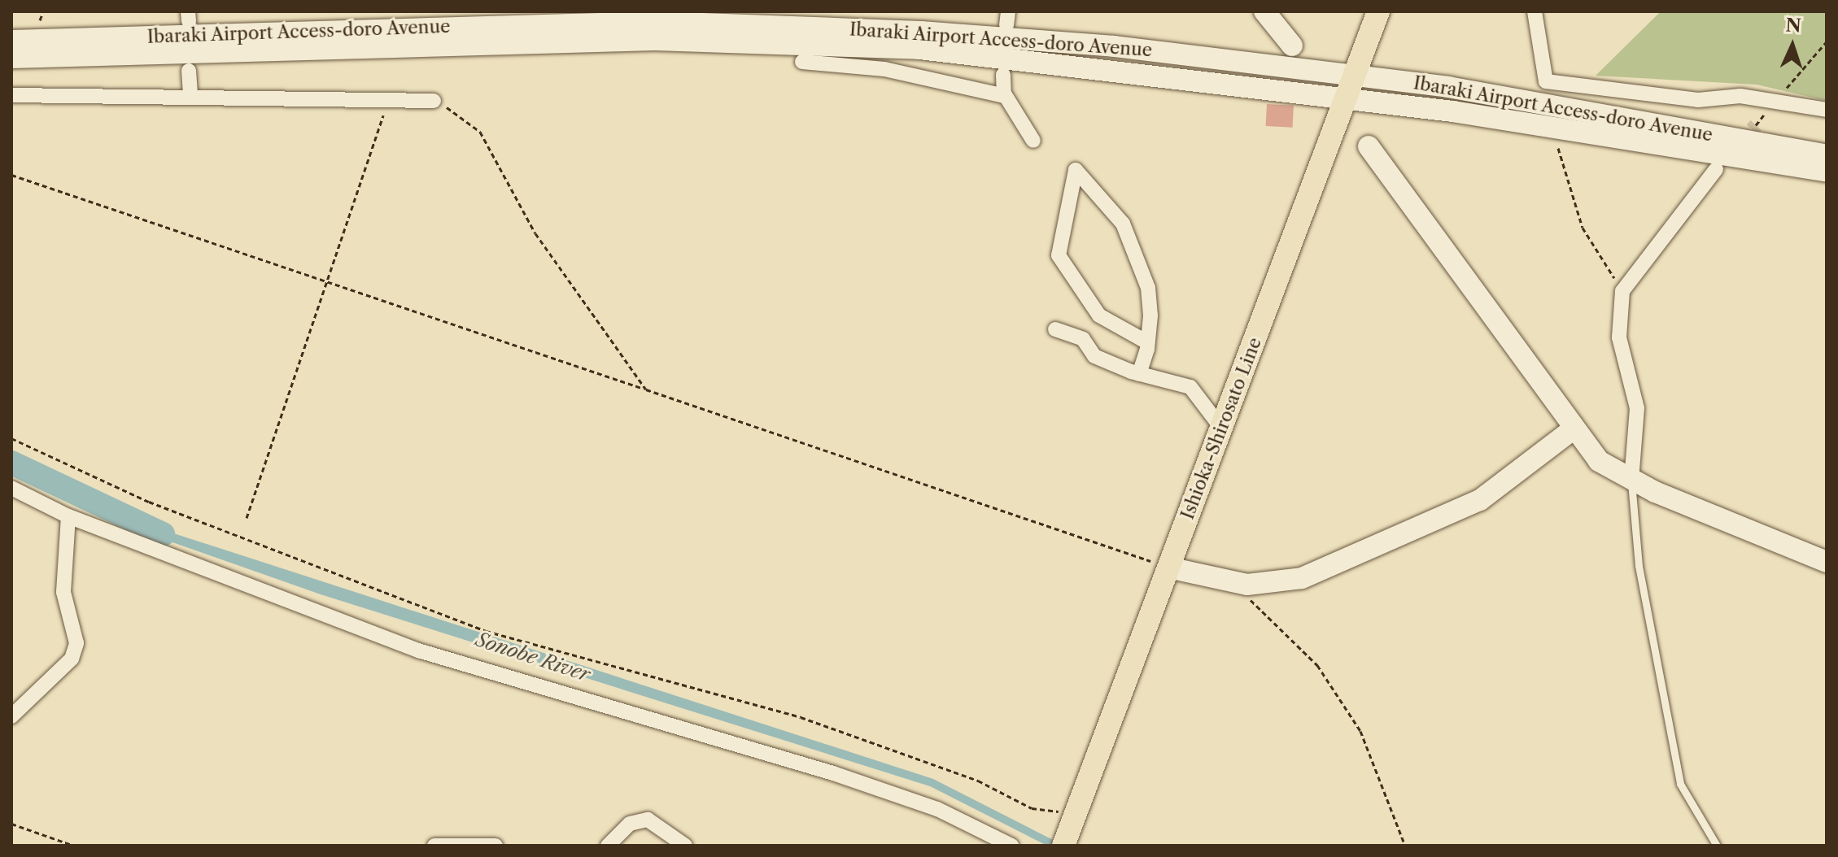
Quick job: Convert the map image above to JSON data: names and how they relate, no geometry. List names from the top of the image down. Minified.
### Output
{"streets":{"main road":["Ibaraki Airport Access-doro Avenue","Ishioka-Shirosato Line"]},"crossings":[["Ibaraki Airport Access-doro Avenue","Ishioka-Shirosato Line"]],"water":["Sonobe River"],"north":"top"}
